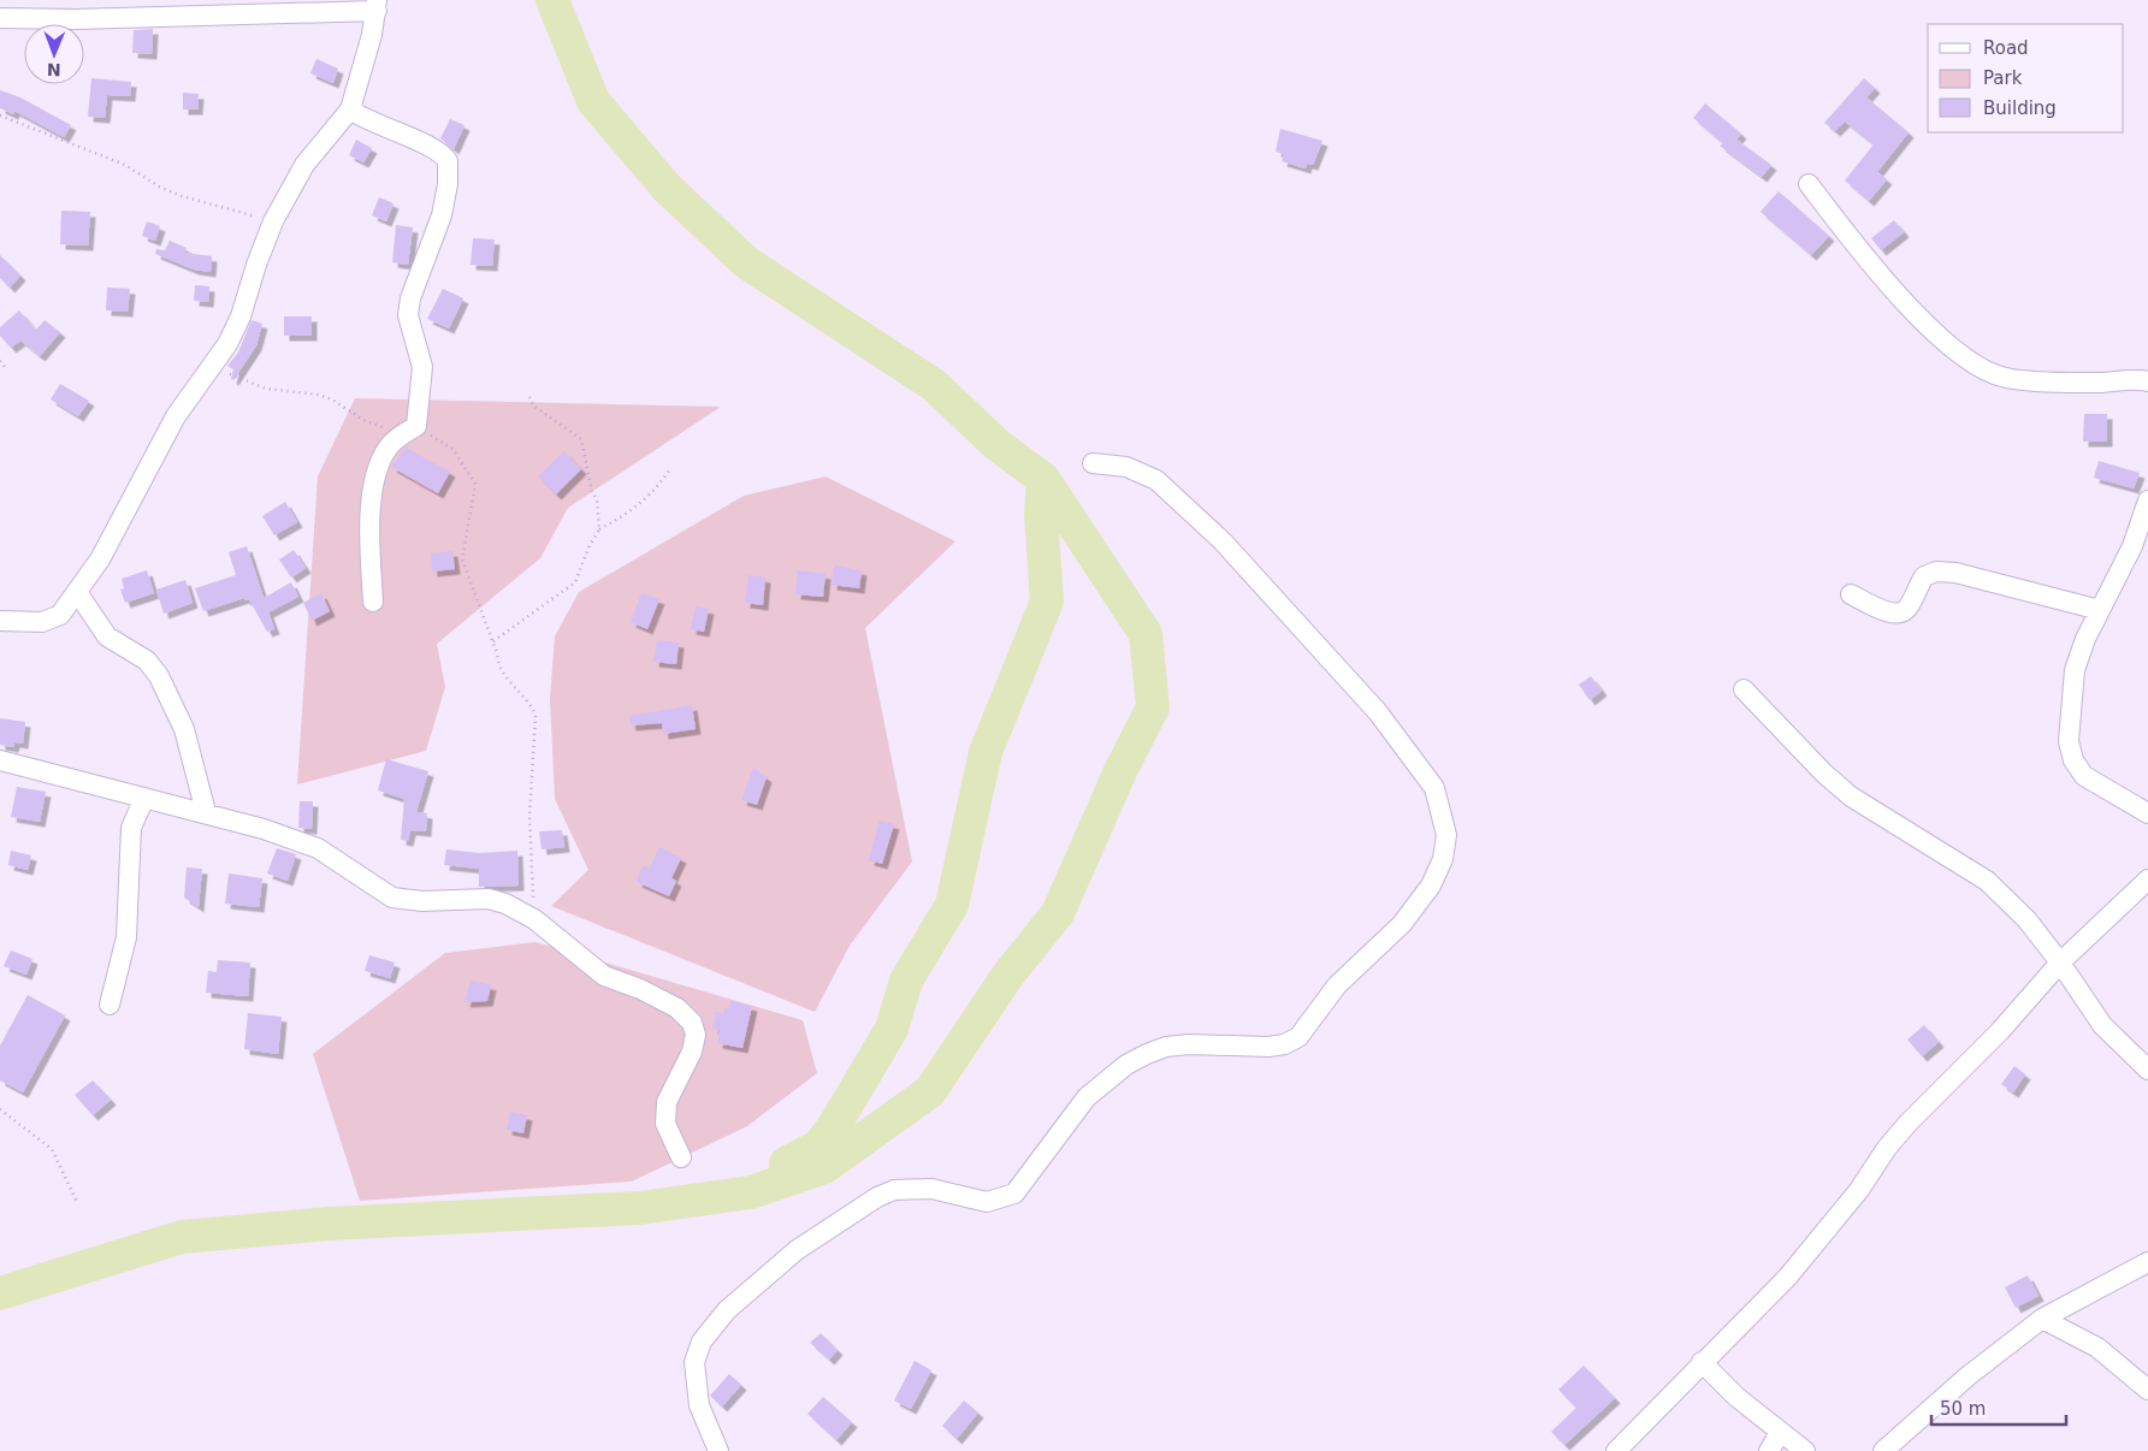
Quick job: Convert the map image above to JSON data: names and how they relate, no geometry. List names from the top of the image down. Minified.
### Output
{"legend":["Road","Park","Building"],"scale_bar":"50 m","north":"bottom"}
